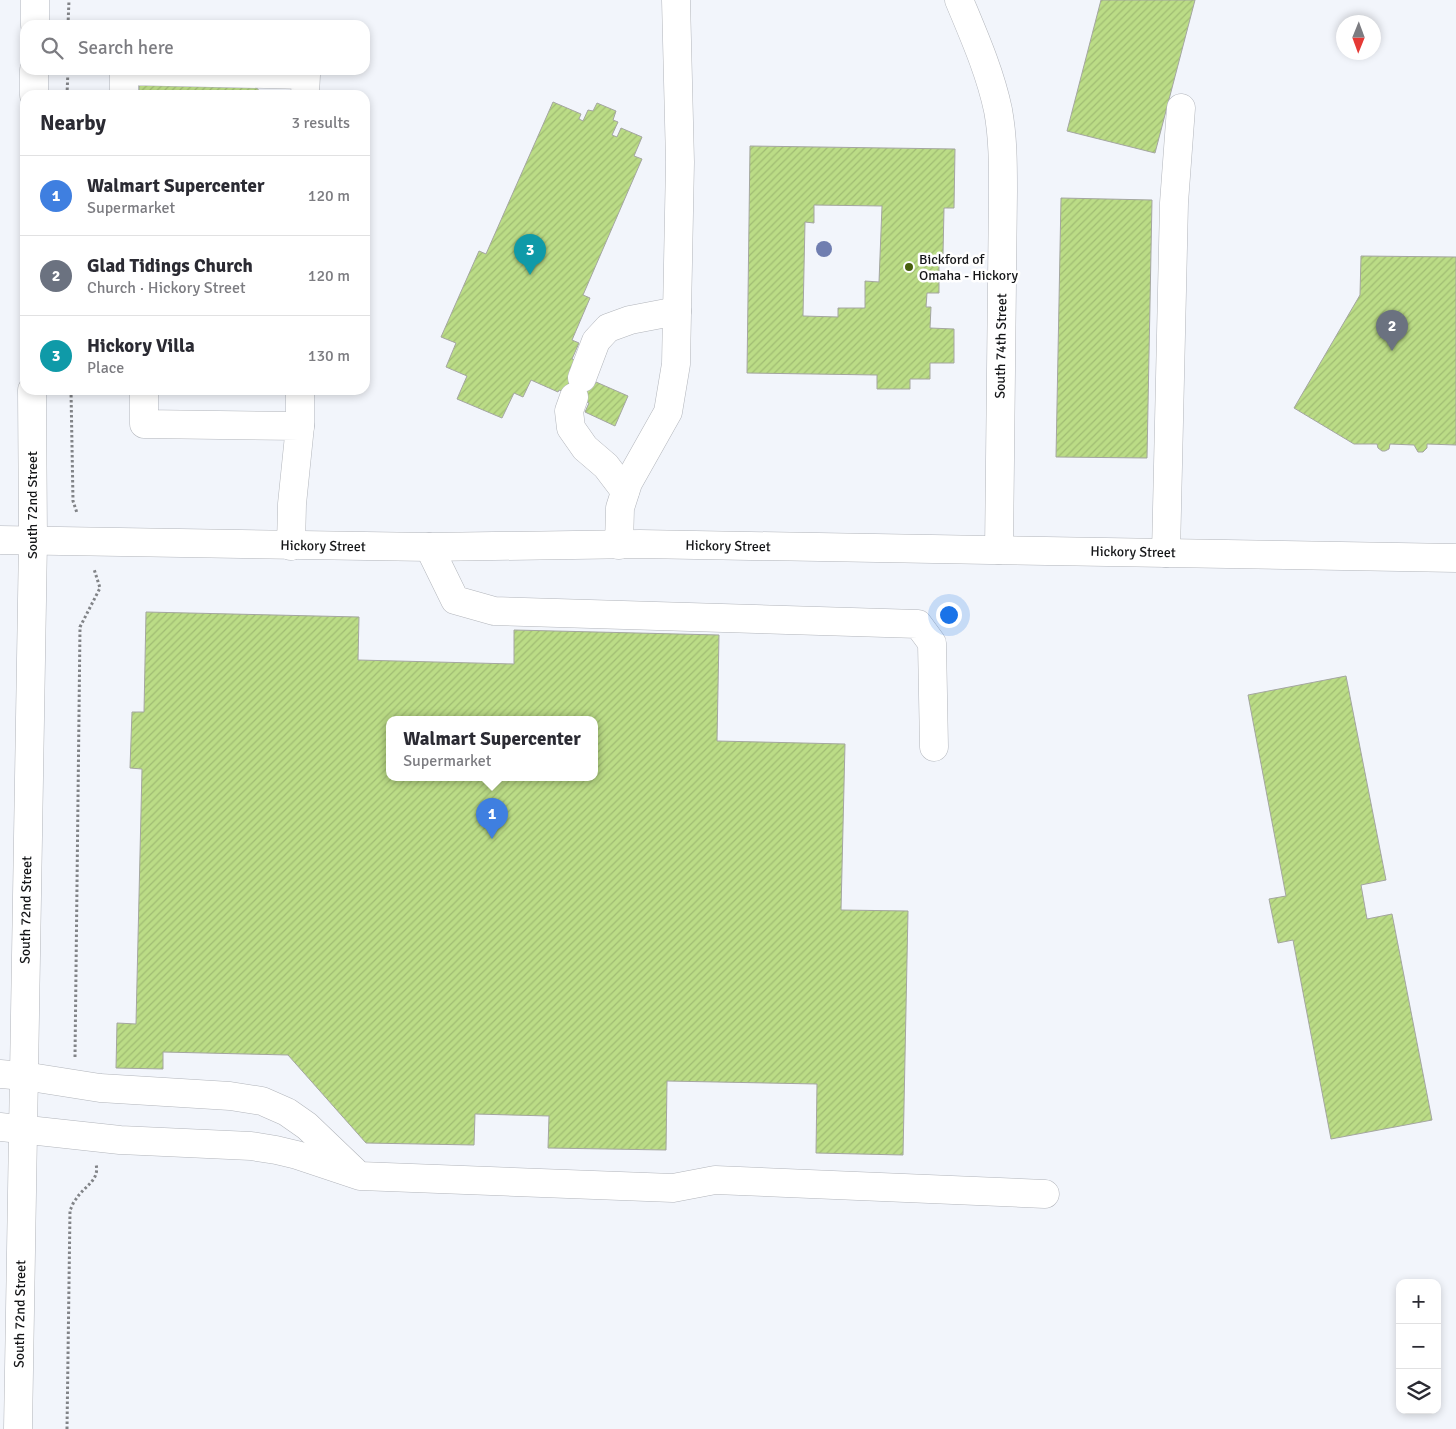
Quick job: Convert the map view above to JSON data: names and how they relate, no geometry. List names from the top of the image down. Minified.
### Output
{"streets":{"street":["South 74th Street","South 72nd Street","Hickory Street"]},"crossings":[["South 74th Street","Hickory Street"],["South 72nd Street","Hickory Street"]],"places":["Bickford of Omaha - Hickory"],"north":"bottom","page":{"search":"Search here","heading":["Nearby","3 results"],"list":[{"mark":"1","name":"Walmart Supercenter","note":"Supermarket","value":"120 m"},{"mark":"2","name":"Glad Tidings Church","note":"Church · Hickory Street","value":"120 m"},{"mark":"3","name":"Hickory Villa","note":"Place","value":"130 m"}],"pins":["3","2","1"],"popup":["Walmart Supercenter","Supermarket"],"map_buttons":["+","−"]}}
